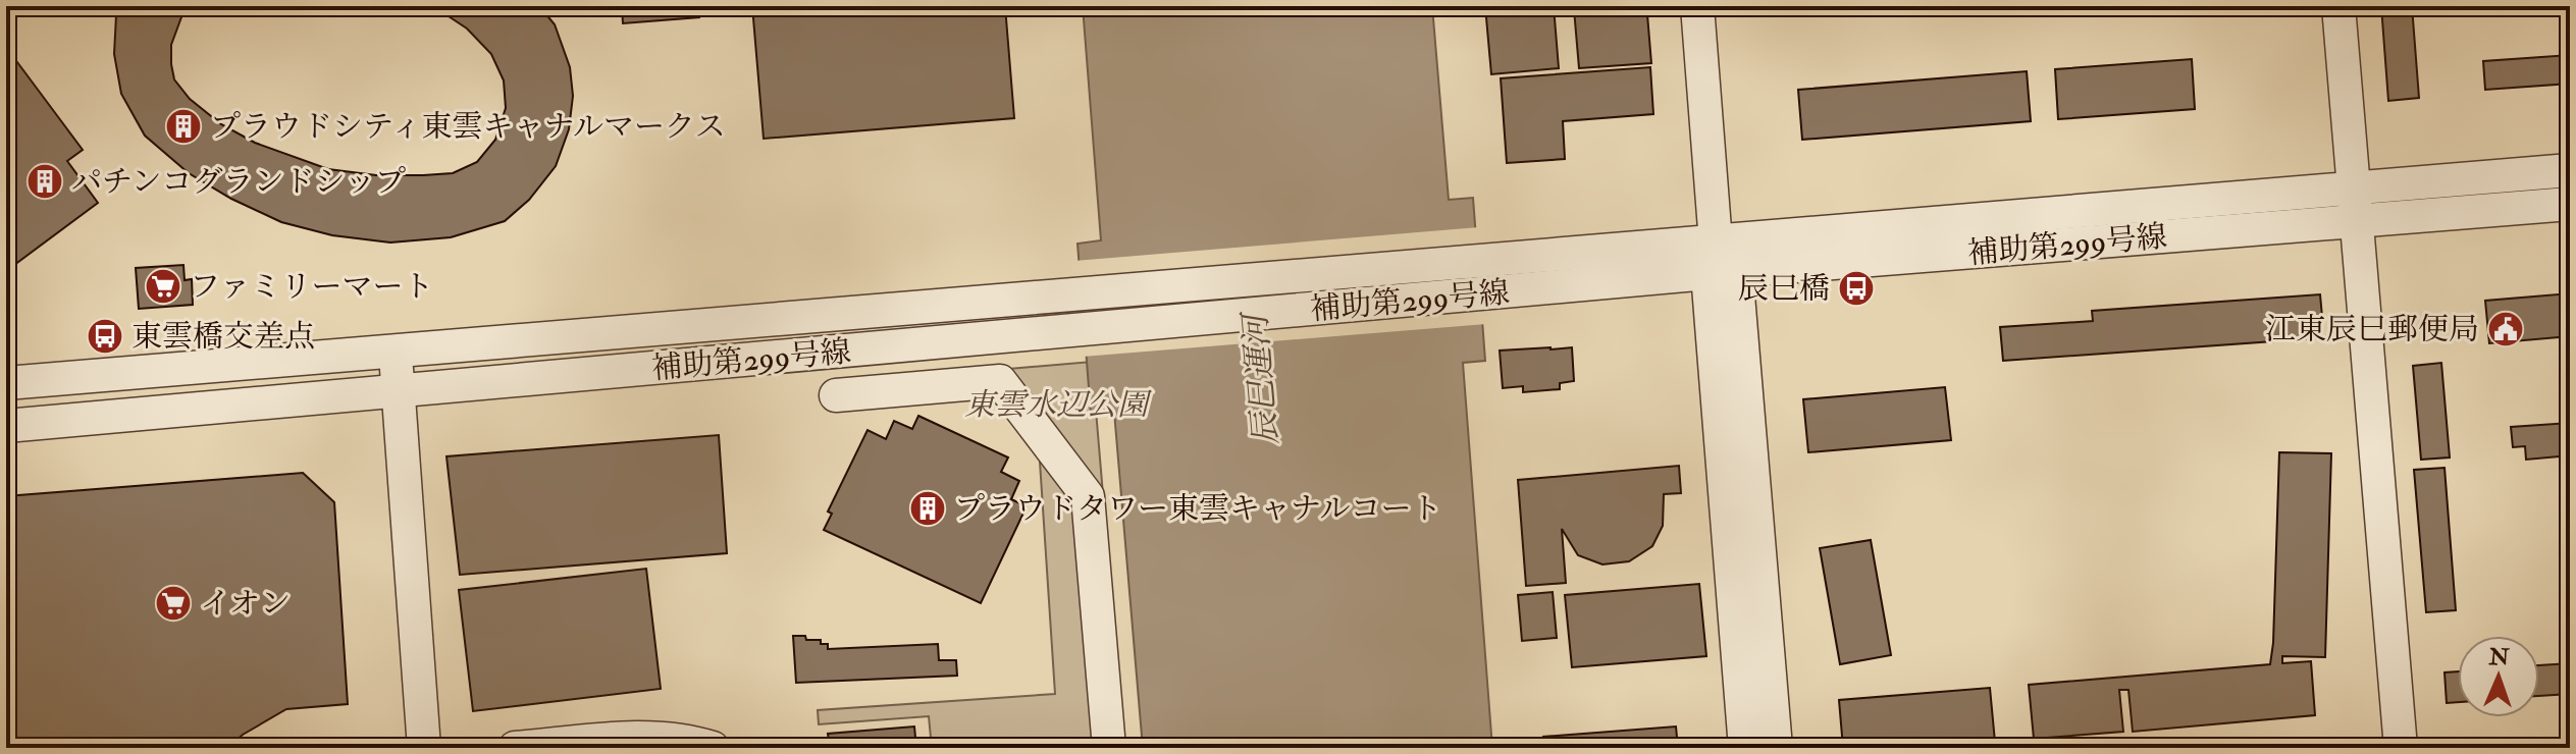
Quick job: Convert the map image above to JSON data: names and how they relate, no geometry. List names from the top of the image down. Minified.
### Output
{"streets":{"street":["補助第299号線"]},"water":["辰巳運河"],"parks":["東雲水辺公園"],"places":{"building":["プラウドシティ東雲キャナルマークス","パチンコグランドシップ","プラウドタワー東雲キャナルコート"],"supermarket":["ファミリーマート","イオン"],"bus stop":["辰巳橋","東雲橋交差点"],"public building":["江東辰巳郵便局"]},"north":"top"}
